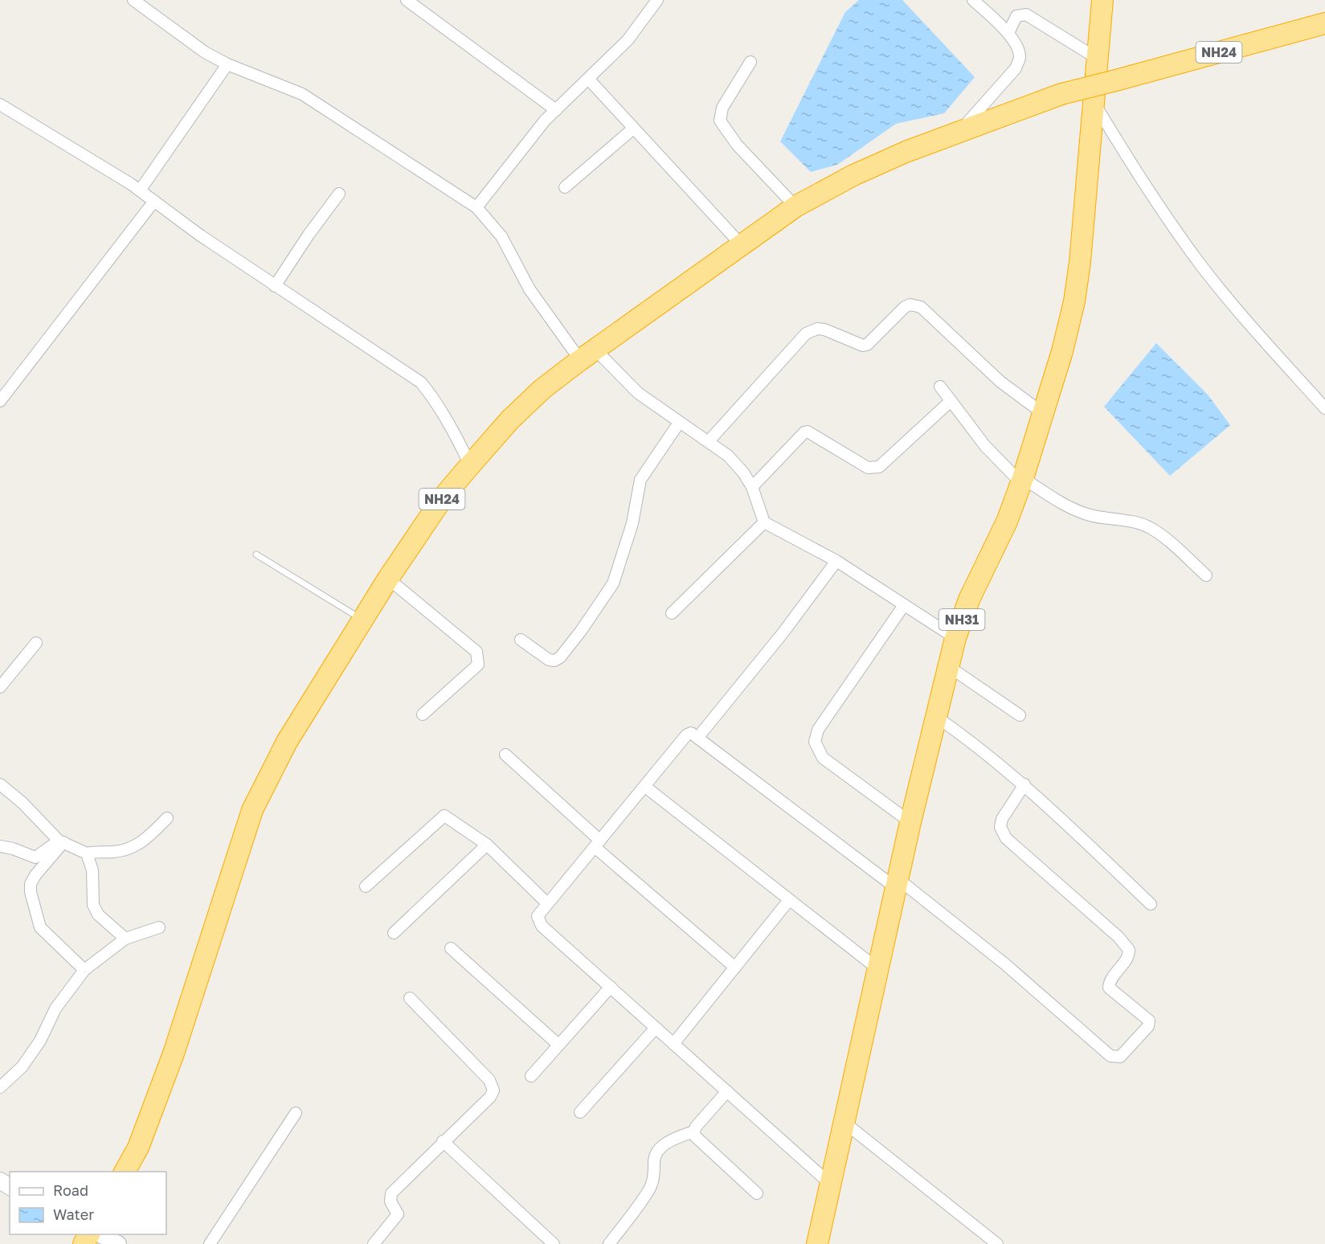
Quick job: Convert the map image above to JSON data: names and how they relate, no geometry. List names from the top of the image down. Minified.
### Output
{"streets":{"highway":["NH24","NH31"]},"legend":["Road","Water"]}
